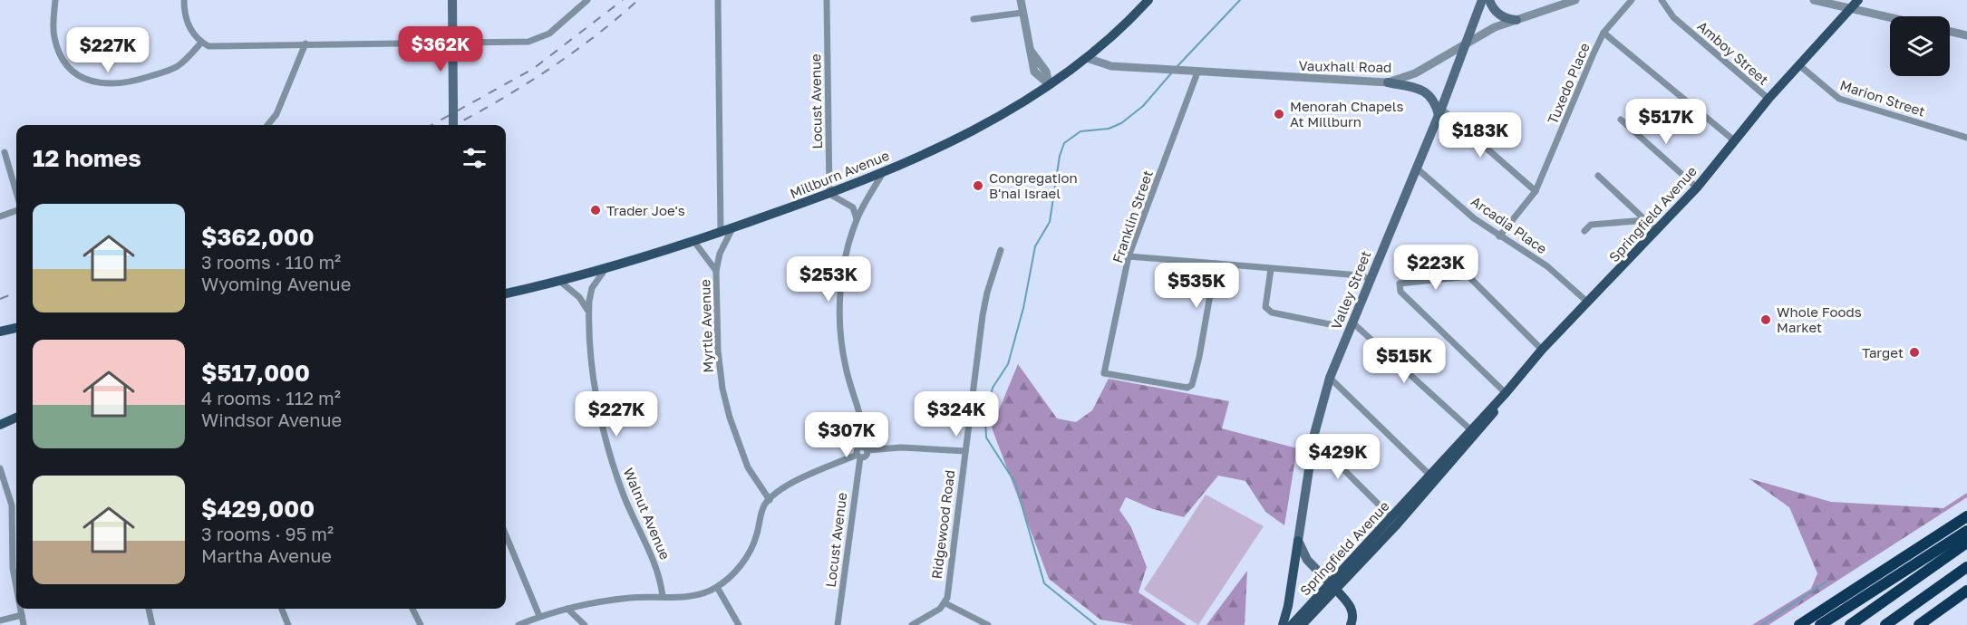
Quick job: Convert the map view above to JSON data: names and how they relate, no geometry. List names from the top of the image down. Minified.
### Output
{"streets":{"main road":["Millburn Avenue","Springfield Avenue","Valley Street"],"street":["Amboy Street","Vauxhall Road","Tuxedo Place","Marion Street","Locust Avenue","Franklin Street","Arcadia Place","Myrtle Avenue","Walnut Avenue","Ridgewood Road"]},"crossings":[["Amboy Street","Springfield Avenue"],["Vauxhall Road","Millburn Avenue"],["Vauxhall Road","Franklin Street"],["Vauxhall Road","Valley Street"],["Tuxedo Place","Arcadia Place"],["Marion Street","Springfield Avenue"],["Locust Avenue","Millburn Avenue"],["Millburn Avenue","Myrtle Avenue"],["Millburn Avenue","Walnut Avenue"],["Springfield Avenue","Arcadia Place"],["Arcadia Place","Valley Street"]],"places":["Menorah Chapels At Millburn","Congregation B'nai Israel","Trader Joe's","Whole Foods Market","Target"],"page":{"price":["$362K","$227K","$517K","$183K","$223K","$253K","$535K","$515K","$227K","$324K","$307K","$429K"],"heading":"12 homes","list":[{"name":"$362,000","note":"3 rooms · 110 m² · Wyoming Avenue"},{"name":"$517,000","note":"4 rooms · 112 m² · Windsor Avenue"},{"name":"$429,000","note":"3 rooms · 95 m² · Martha Avenue"}]}}
